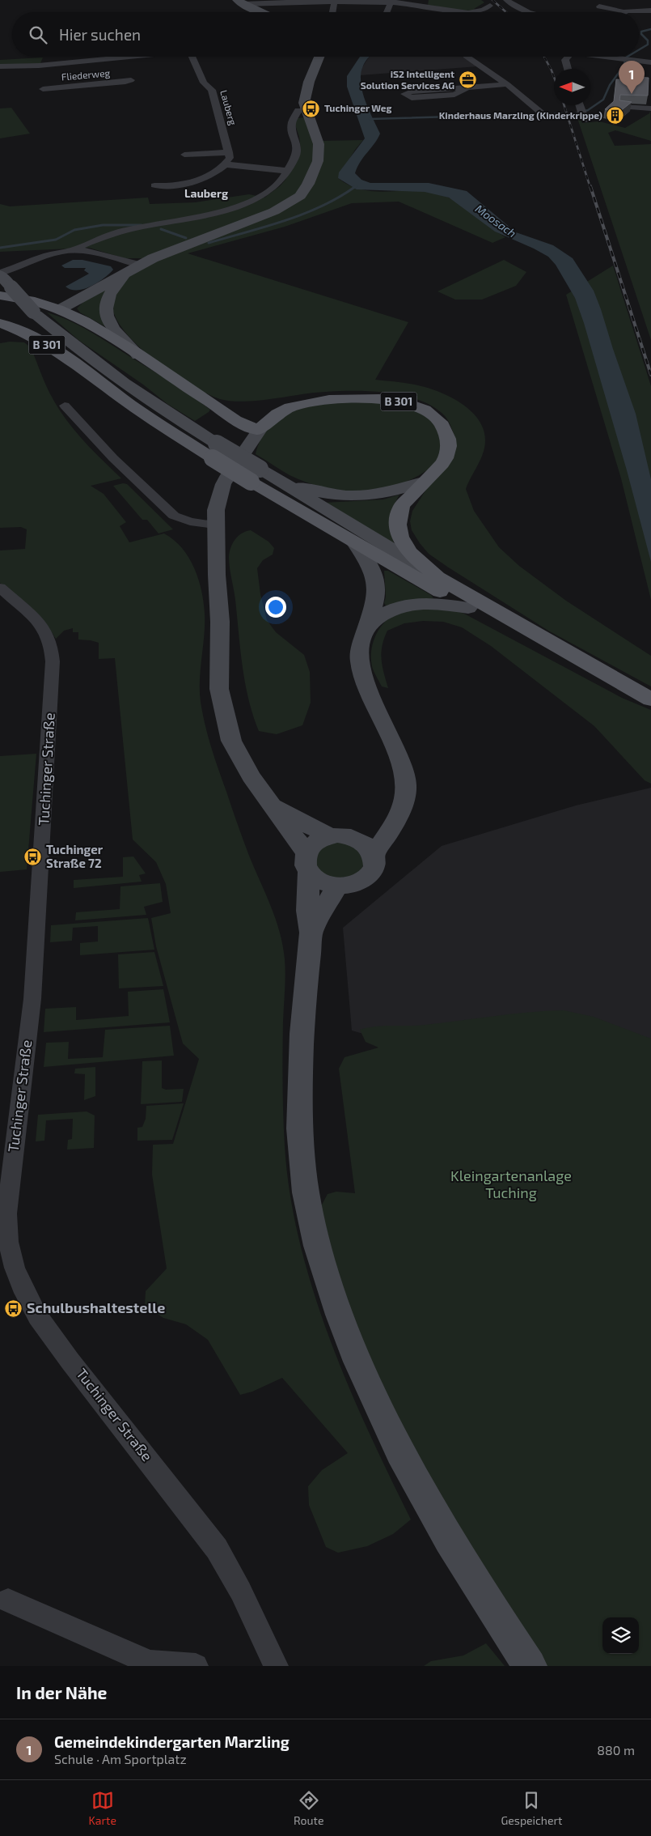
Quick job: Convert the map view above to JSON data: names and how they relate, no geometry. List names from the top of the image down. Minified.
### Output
{"streets":{"main road":["B 301"],"street":["Fliederweg","Lauberg","Tuchinger Straße"]},"districts":["Lauberg"],"water":["Moosach"],"parks":["Kleingartenanlage Tuching"],"places":{"office":["iS2 Intelligent Solution Services AG"],"bus stop":["Tuchinger Weg","Tuchinger Straße 72","Schulbushaltestelle"],"building":["Kinderhaus Marzling (Kinderkrippe)"]},"north":"left","page":{"search":"Hier suchen","pins":"1","heading":"In der Nähe","list":[{"mark":"1","name":"Gemeindekindergarten Marzling","note":"Schule · Am Sportplatz","value":"880 m"}],"nav":["Karte","Route","Gespeichert"]}}
